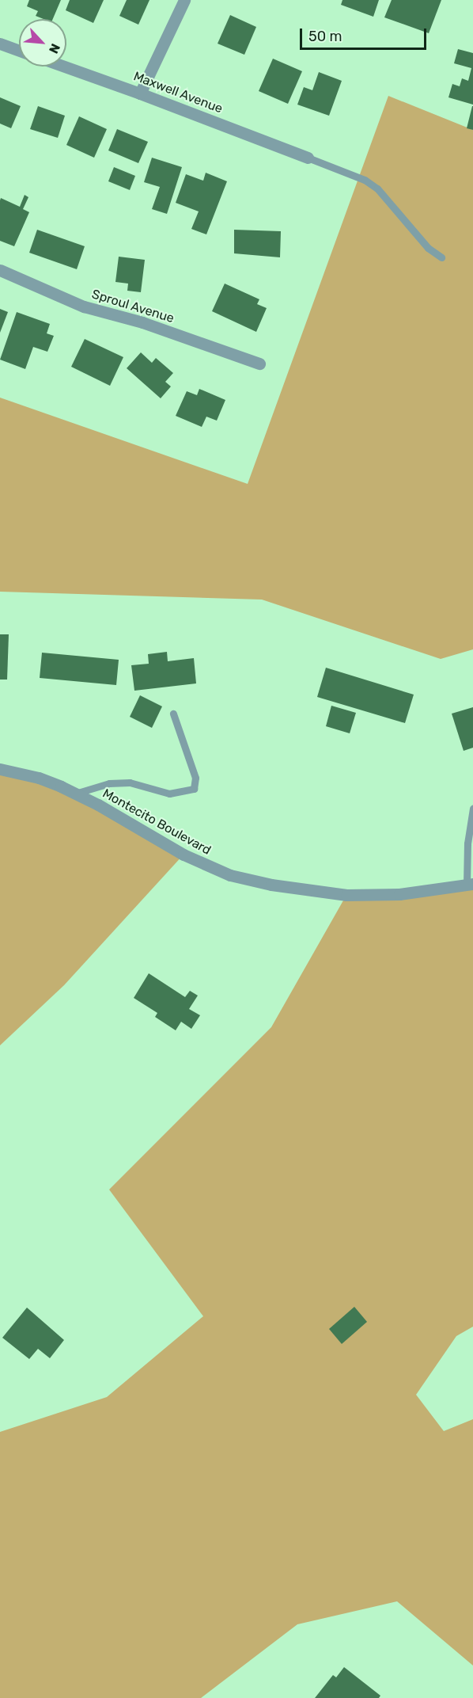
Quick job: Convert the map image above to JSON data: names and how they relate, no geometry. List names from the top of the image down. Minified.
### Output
{"streets":{"street":["Maxwell Avenue","Sproul Avenue","Montecito Boulevard"]},"scale_bar":"50 m","north":"bottom right"}
